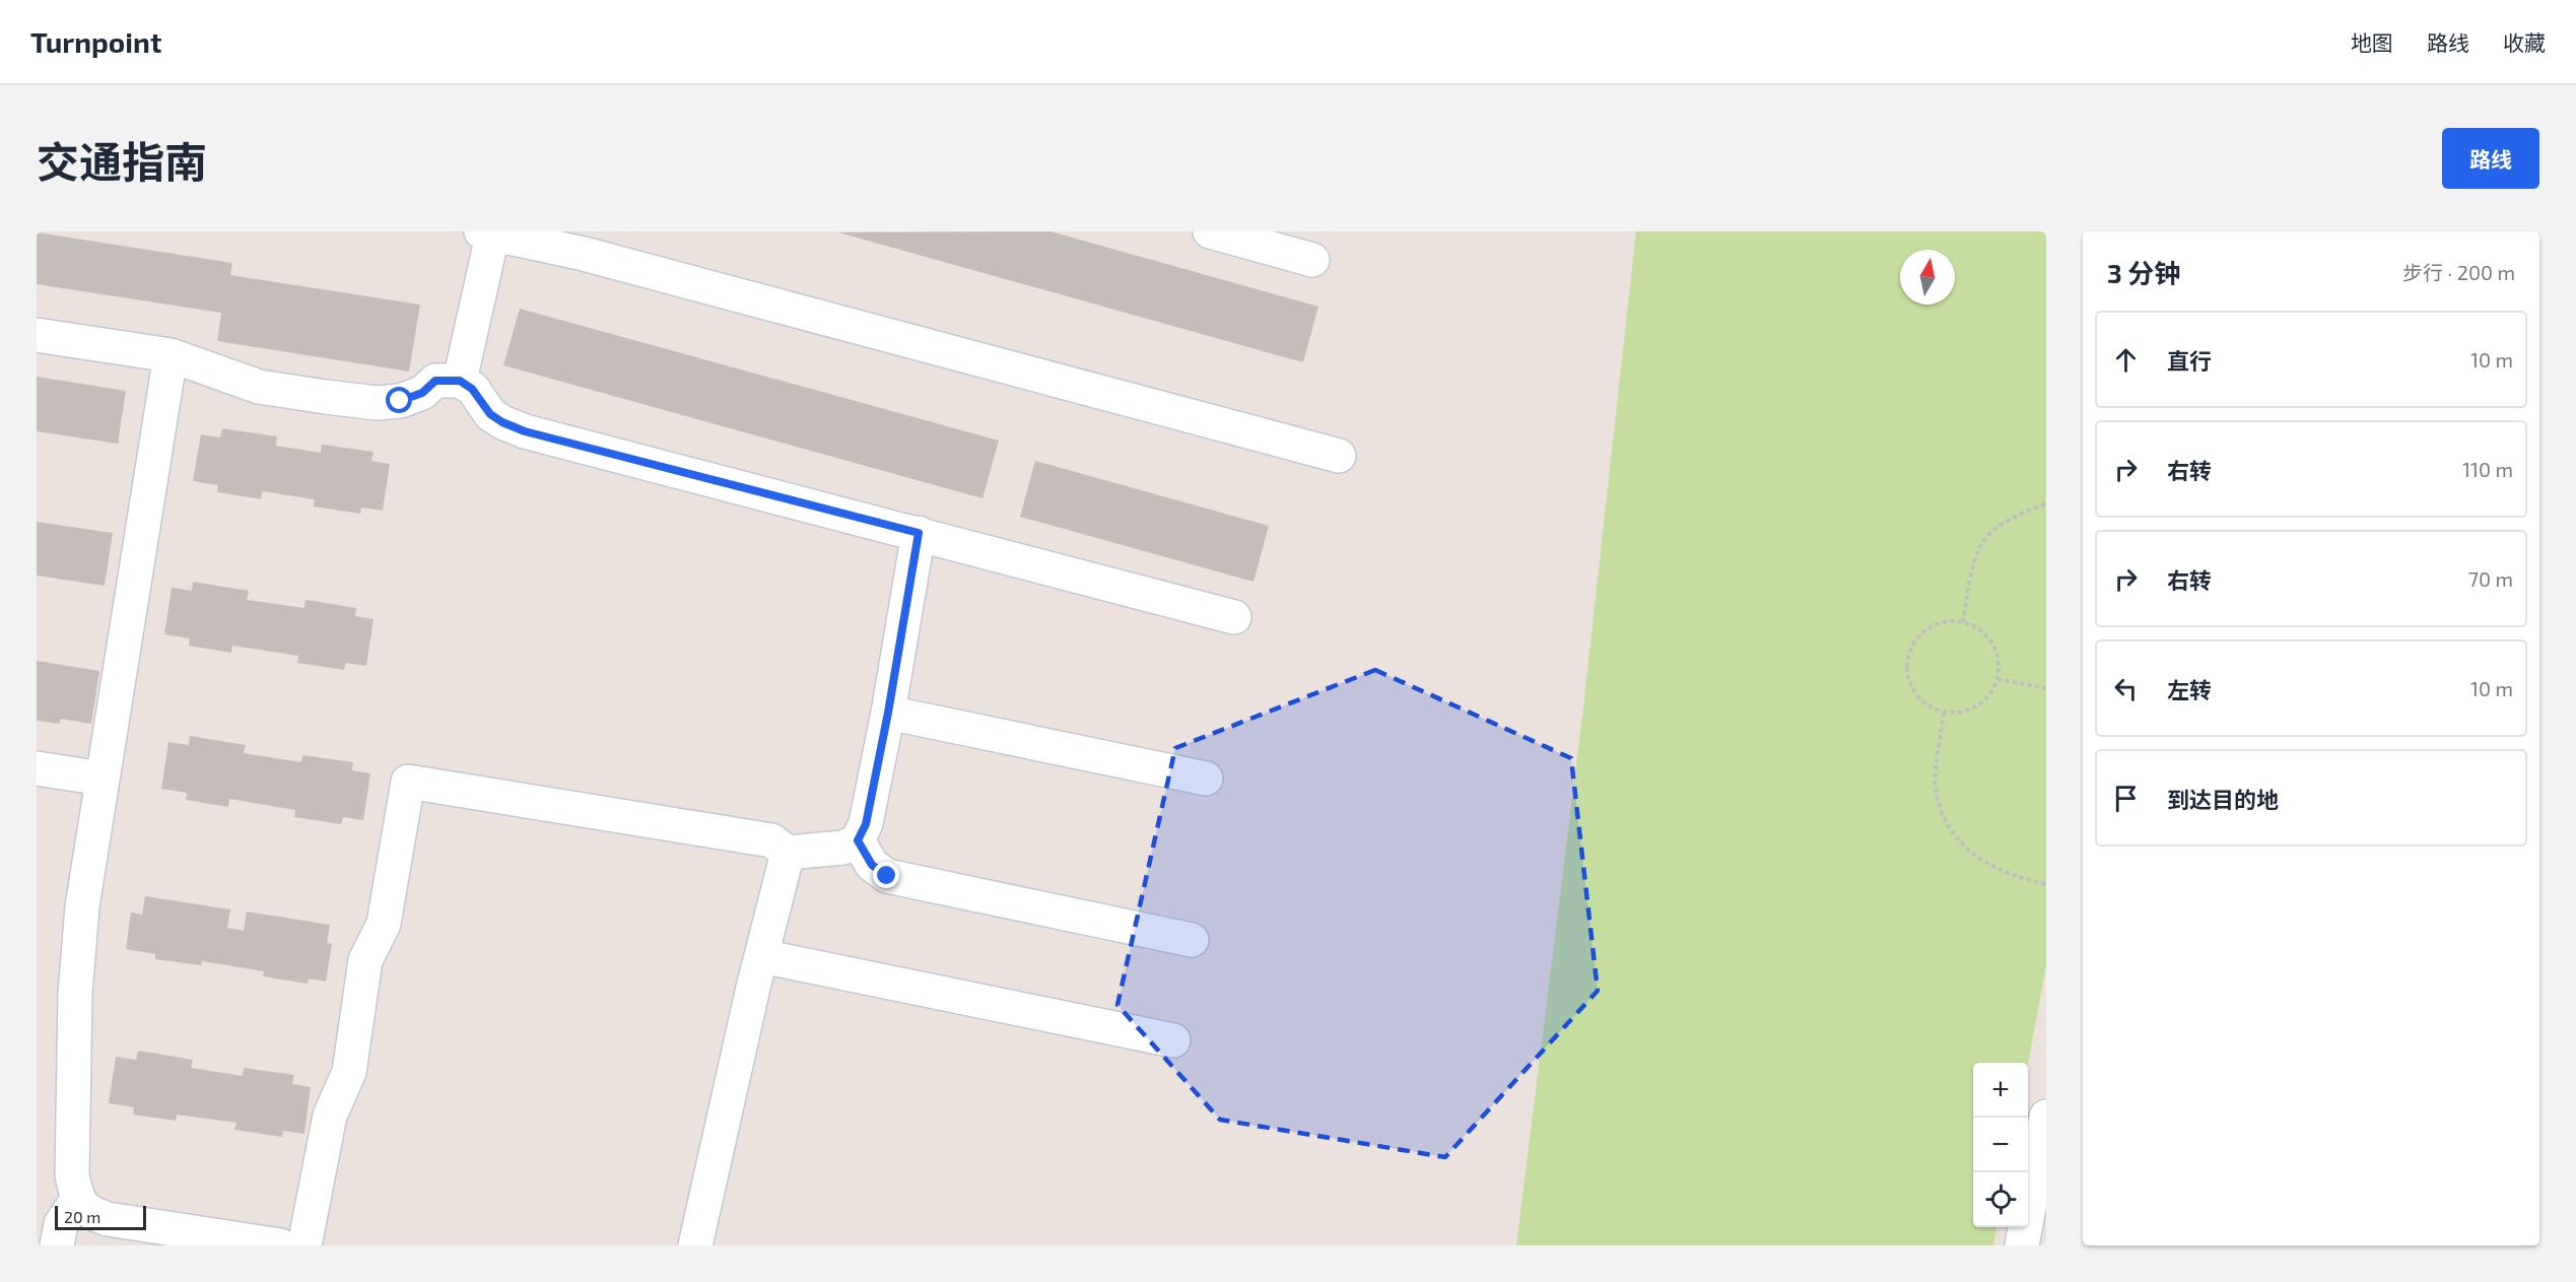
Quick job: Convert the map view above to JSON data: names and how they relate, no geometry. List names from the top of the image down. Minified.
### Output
{"scale_bar":"20 m","north":"top","page":{"header":"Turnpoint","nav":["地图","路线","收藏"],"title":"交通指南","buttons":"路线","heading":["3 分钟","步行 · 200 m"],"list":[["直行","10 m"],["右转","110 m"],["右转","70 m"],["左转","10 m"],"到达目的地"],"map_buttons":["+","−"],"scale":"20 m"}}
